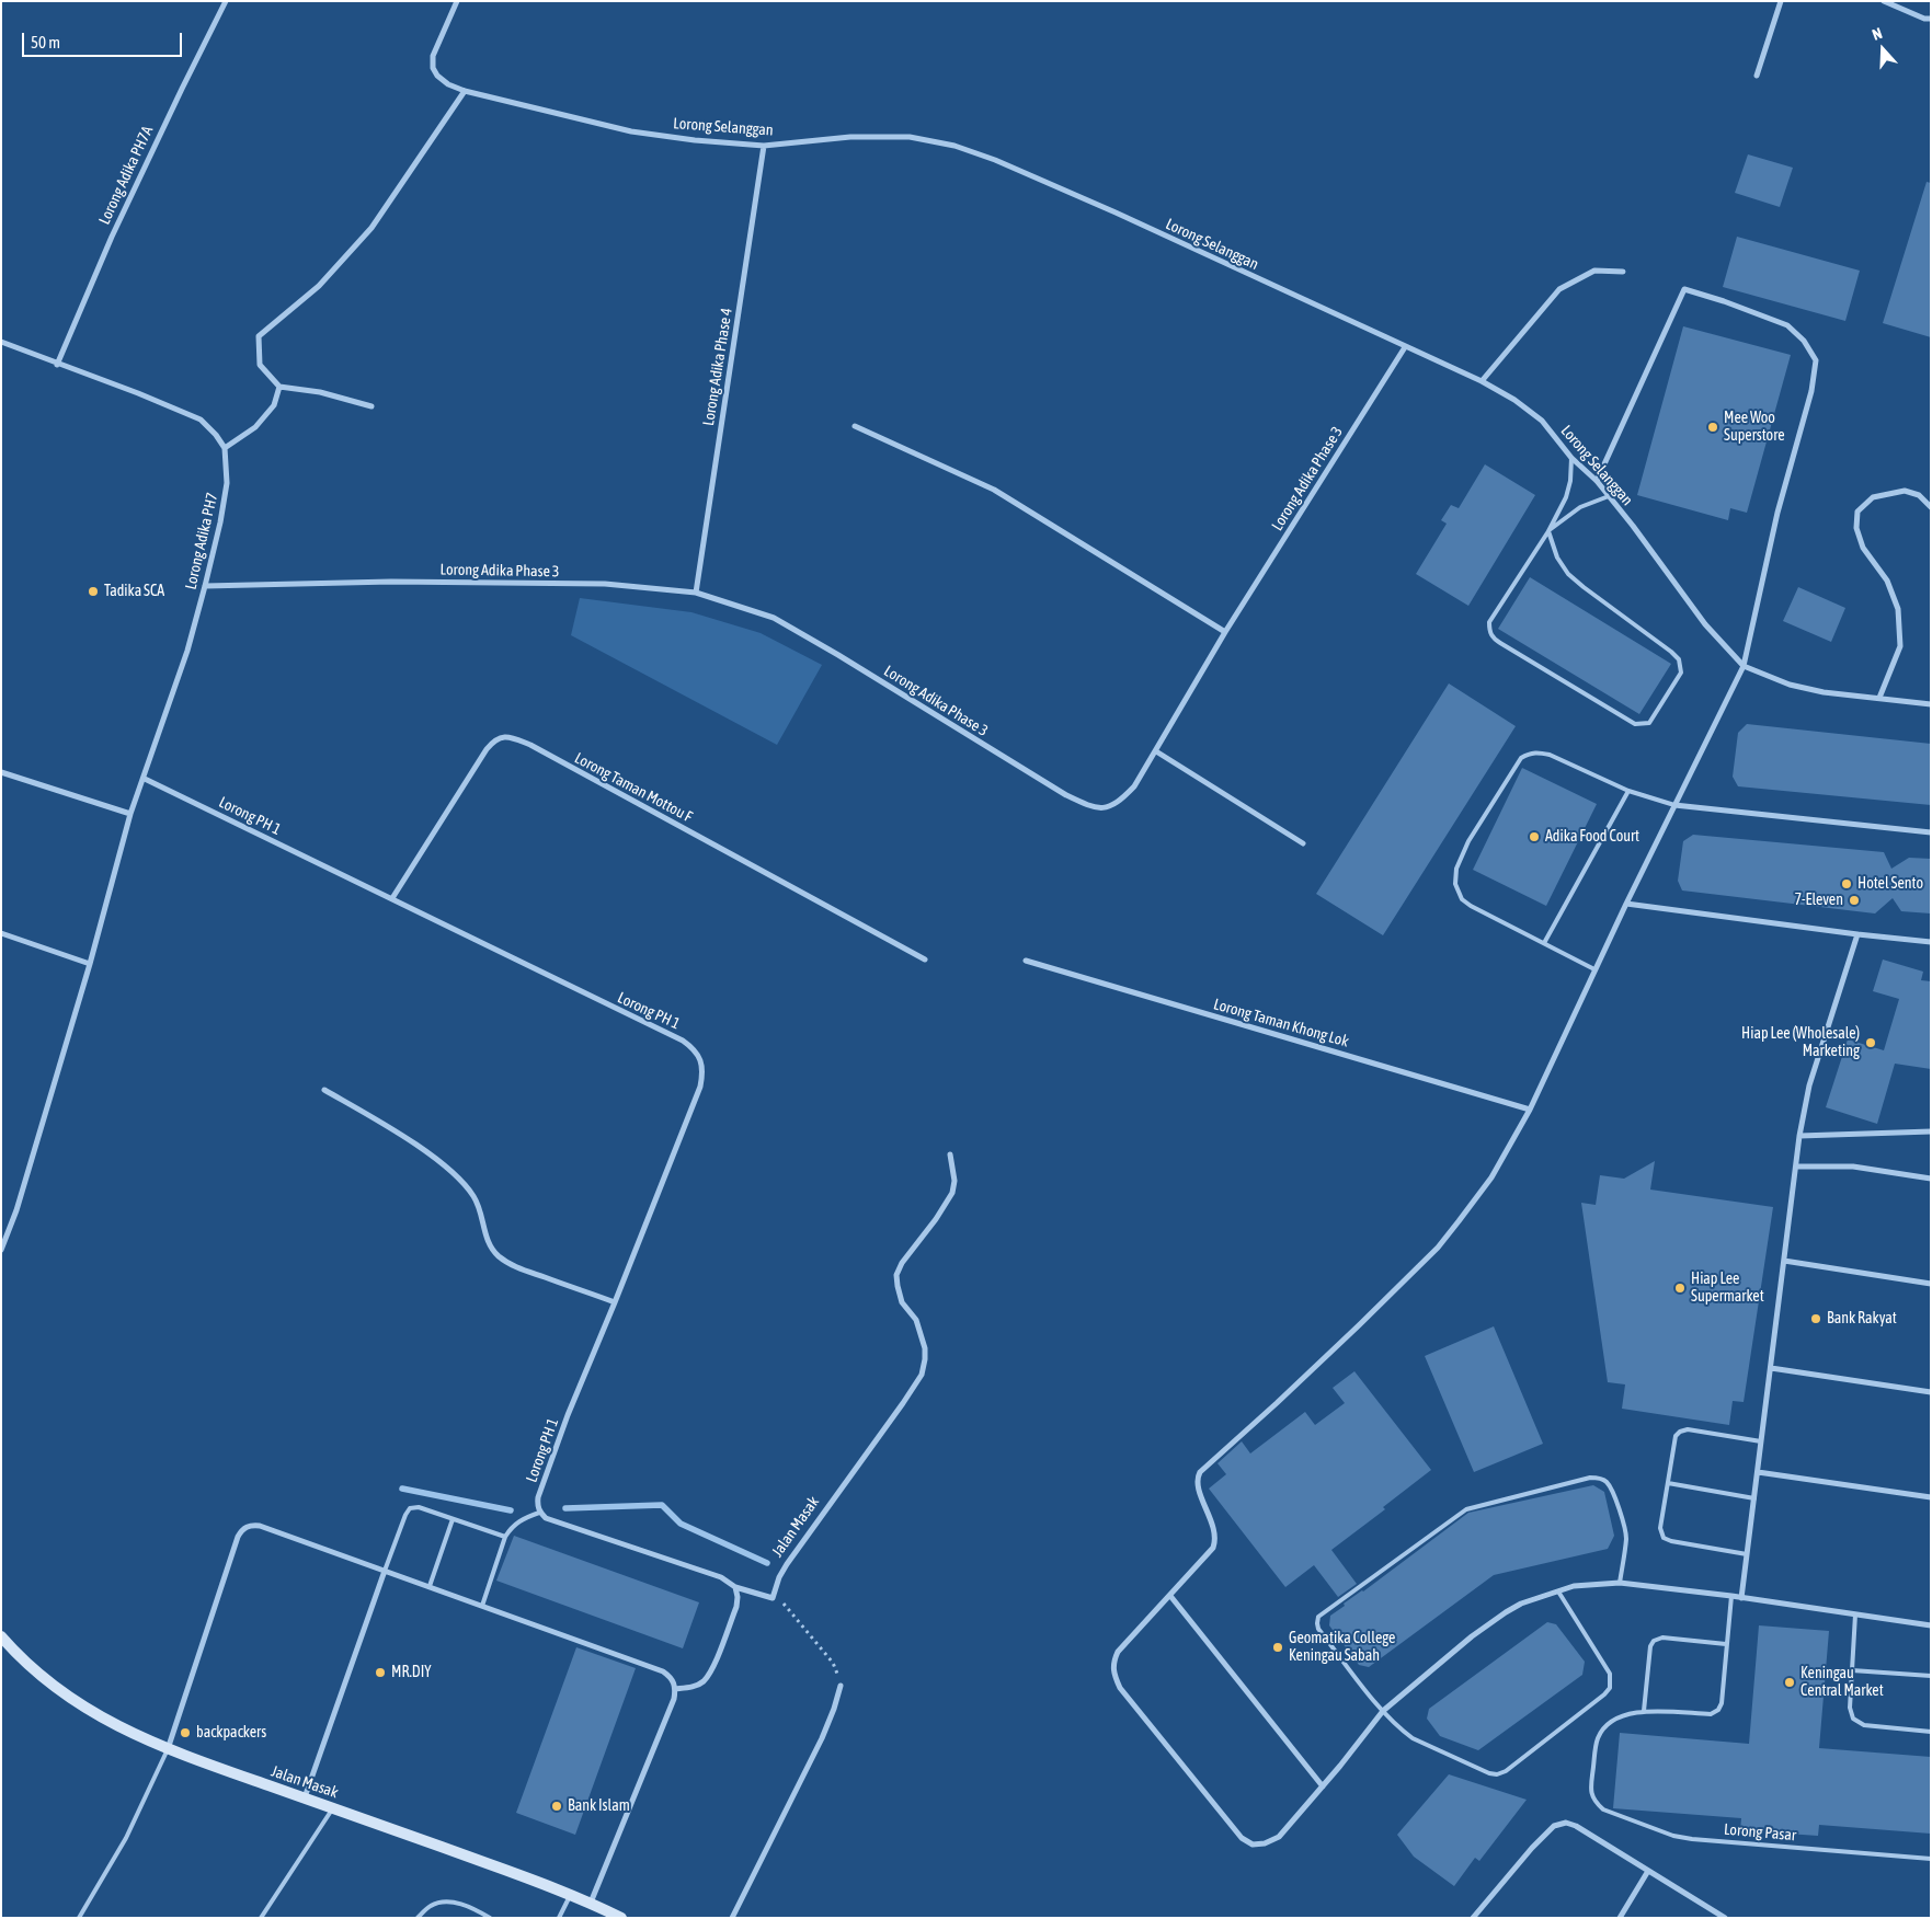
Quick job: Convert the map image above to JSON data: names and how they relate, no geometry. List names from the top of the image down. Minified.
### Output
{"streets":{"street":["Lorong Selanggan","Lorong Adika PH7A","Lorong Adika Phase 4","Lorong Adika Phase 3","Lorong Adika PH7","Lorong Taman Mottou F","Lorong PH 1","Lorong Taman Khong Lok","Jalan Masak"],"lane":["Lorong Pasar"]},"crossings":[["Lorong Selanggan","Lorong Adika Phase 4"],["Lorong Selanggan","Lorong Adika Phase 3"],["Lorong Adika Phase 4","Lorong Adika Phase 3"],["Lorong Adika Phase 3","Lorong Adika PH7"],["Lorong Adika PH7","Lorong PH 1"],["Lorong Taman Mottou F","Lorong PH 1"]],"places":["Mee Woo Superstore","Tadika SCA","Adika Food Court","Hotel Sento","7-Eleven","Hiap Lee (Wholesale) Marketing","Hiap Lee Supermarket","Bank Rakyat","Geomatika College Keningau Sabah","MR.DIY","Keningau Central Market","backpackers","Bank Islam"],"scale_bar":"50 m","north":"top"}
